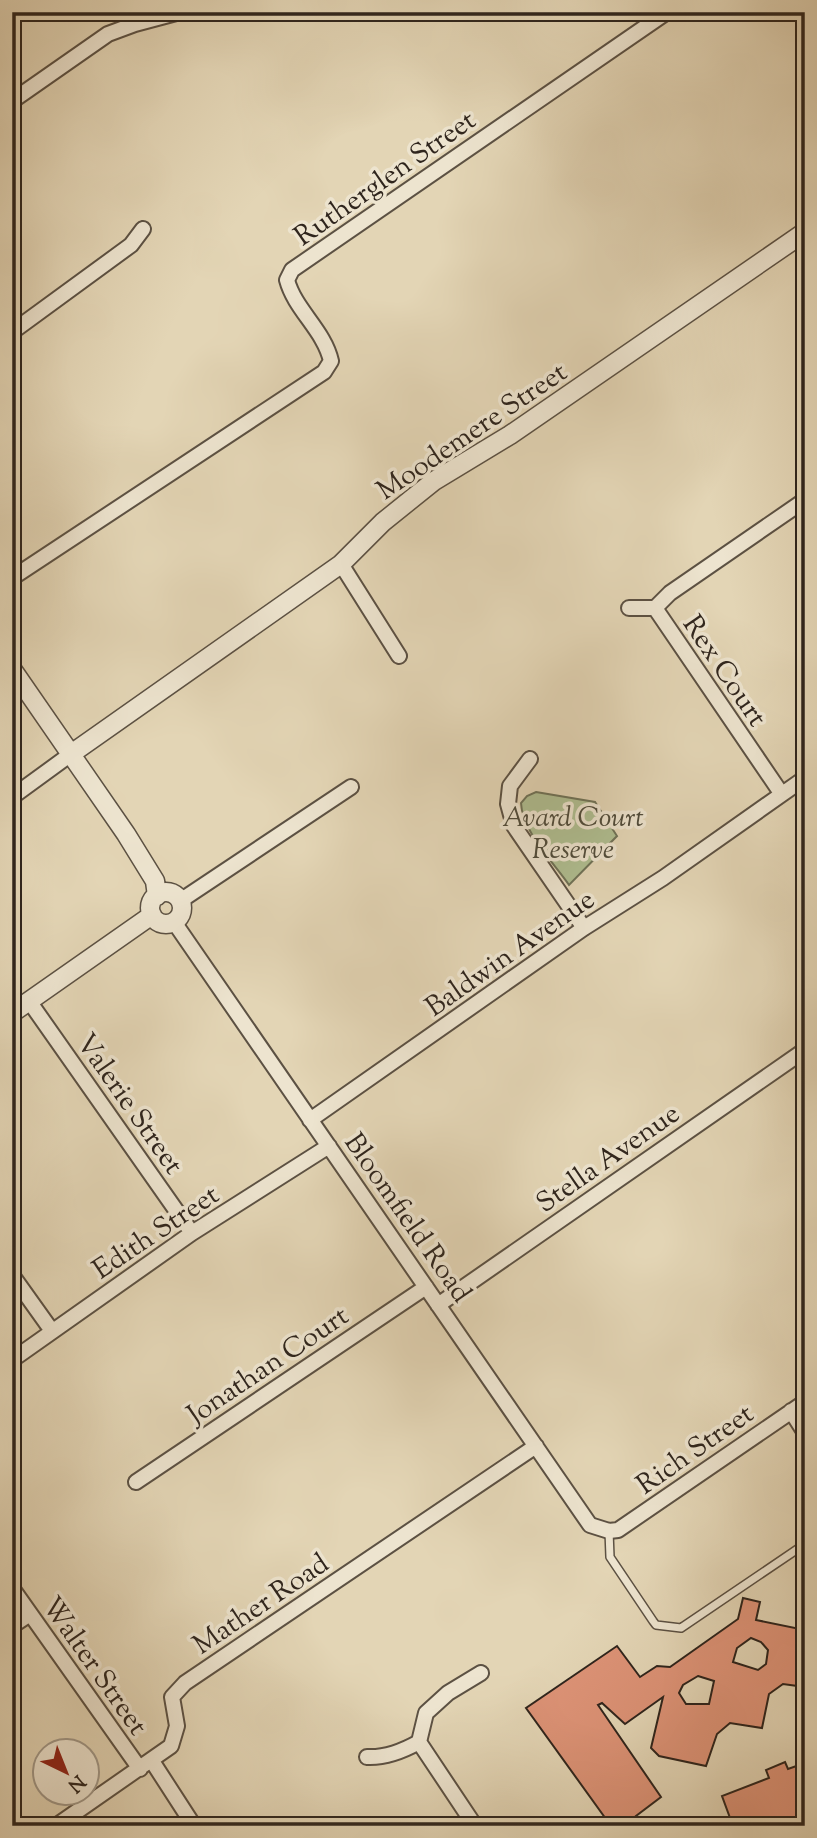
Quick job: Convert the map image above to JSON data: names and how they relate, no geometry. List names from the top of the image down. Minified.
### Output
{"streets":{"street":["Rutherglen Street","Moodemere Street","Rex Court","Baldwin Avenue","Valerie Street","Stella Avenue","Bloomfield Road","Edith Street","Jonathan Court","Rich Street","Mather Road","Walter Street"]},"crossings":[["Rex Court","Baldwin Avenue"],["Baldwin Avenue","Bloomfield Road"],["Valerie Street","Edith Street"],["Stella Avenue","Bloomfield Road"],["Bloomfield Road","Edith Street"],["Bloomfield Road","Jonathan Court"],["Bloomfield Road","Rich Street"],["Bloomfield Road","Mather Road"],["Mather Road","Walter Street"]],"parks":["Avard Court Reserve"],"north":"bottom right"}
